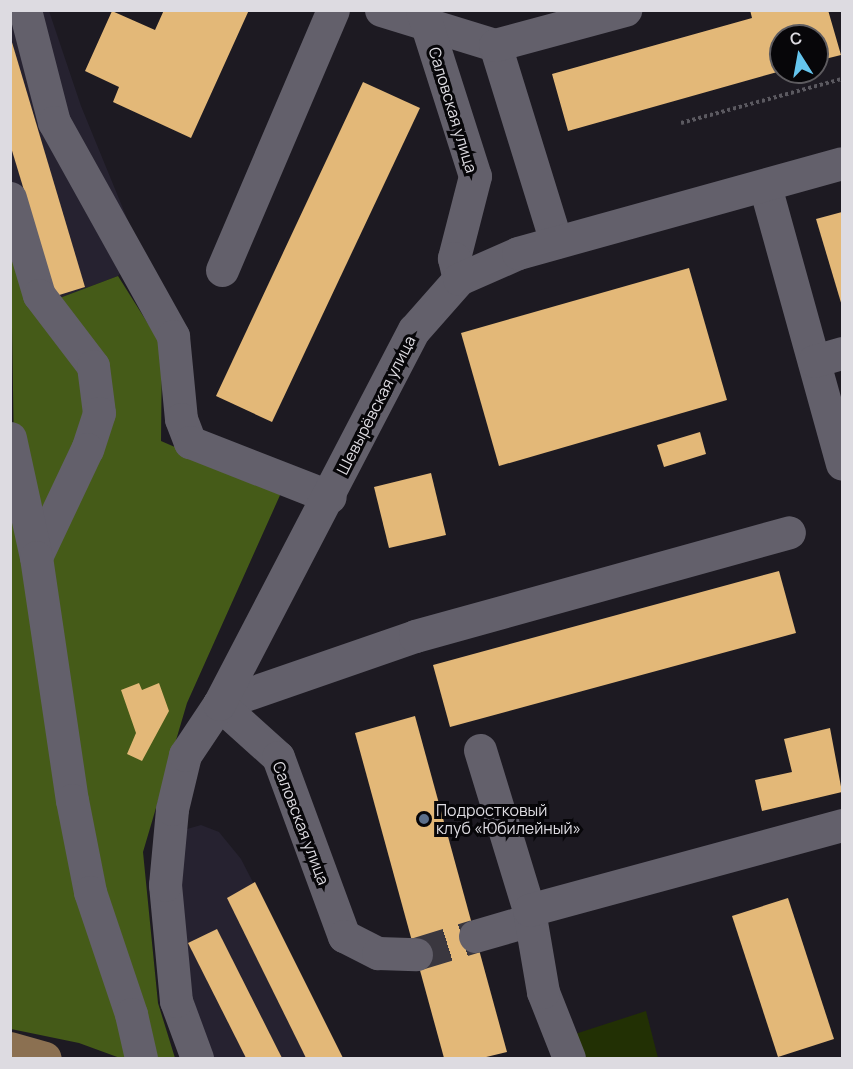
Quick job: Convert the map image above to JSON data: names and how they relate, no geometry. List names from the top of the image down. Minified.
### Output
{"streets":{"street":["Саловская улица","Шевырёвская улица"]},"crossings":[["Саловская улица","Шевырёвская улица"]],"places":["Подростковый клуб «Юбилейный»"],"north":"top"}
